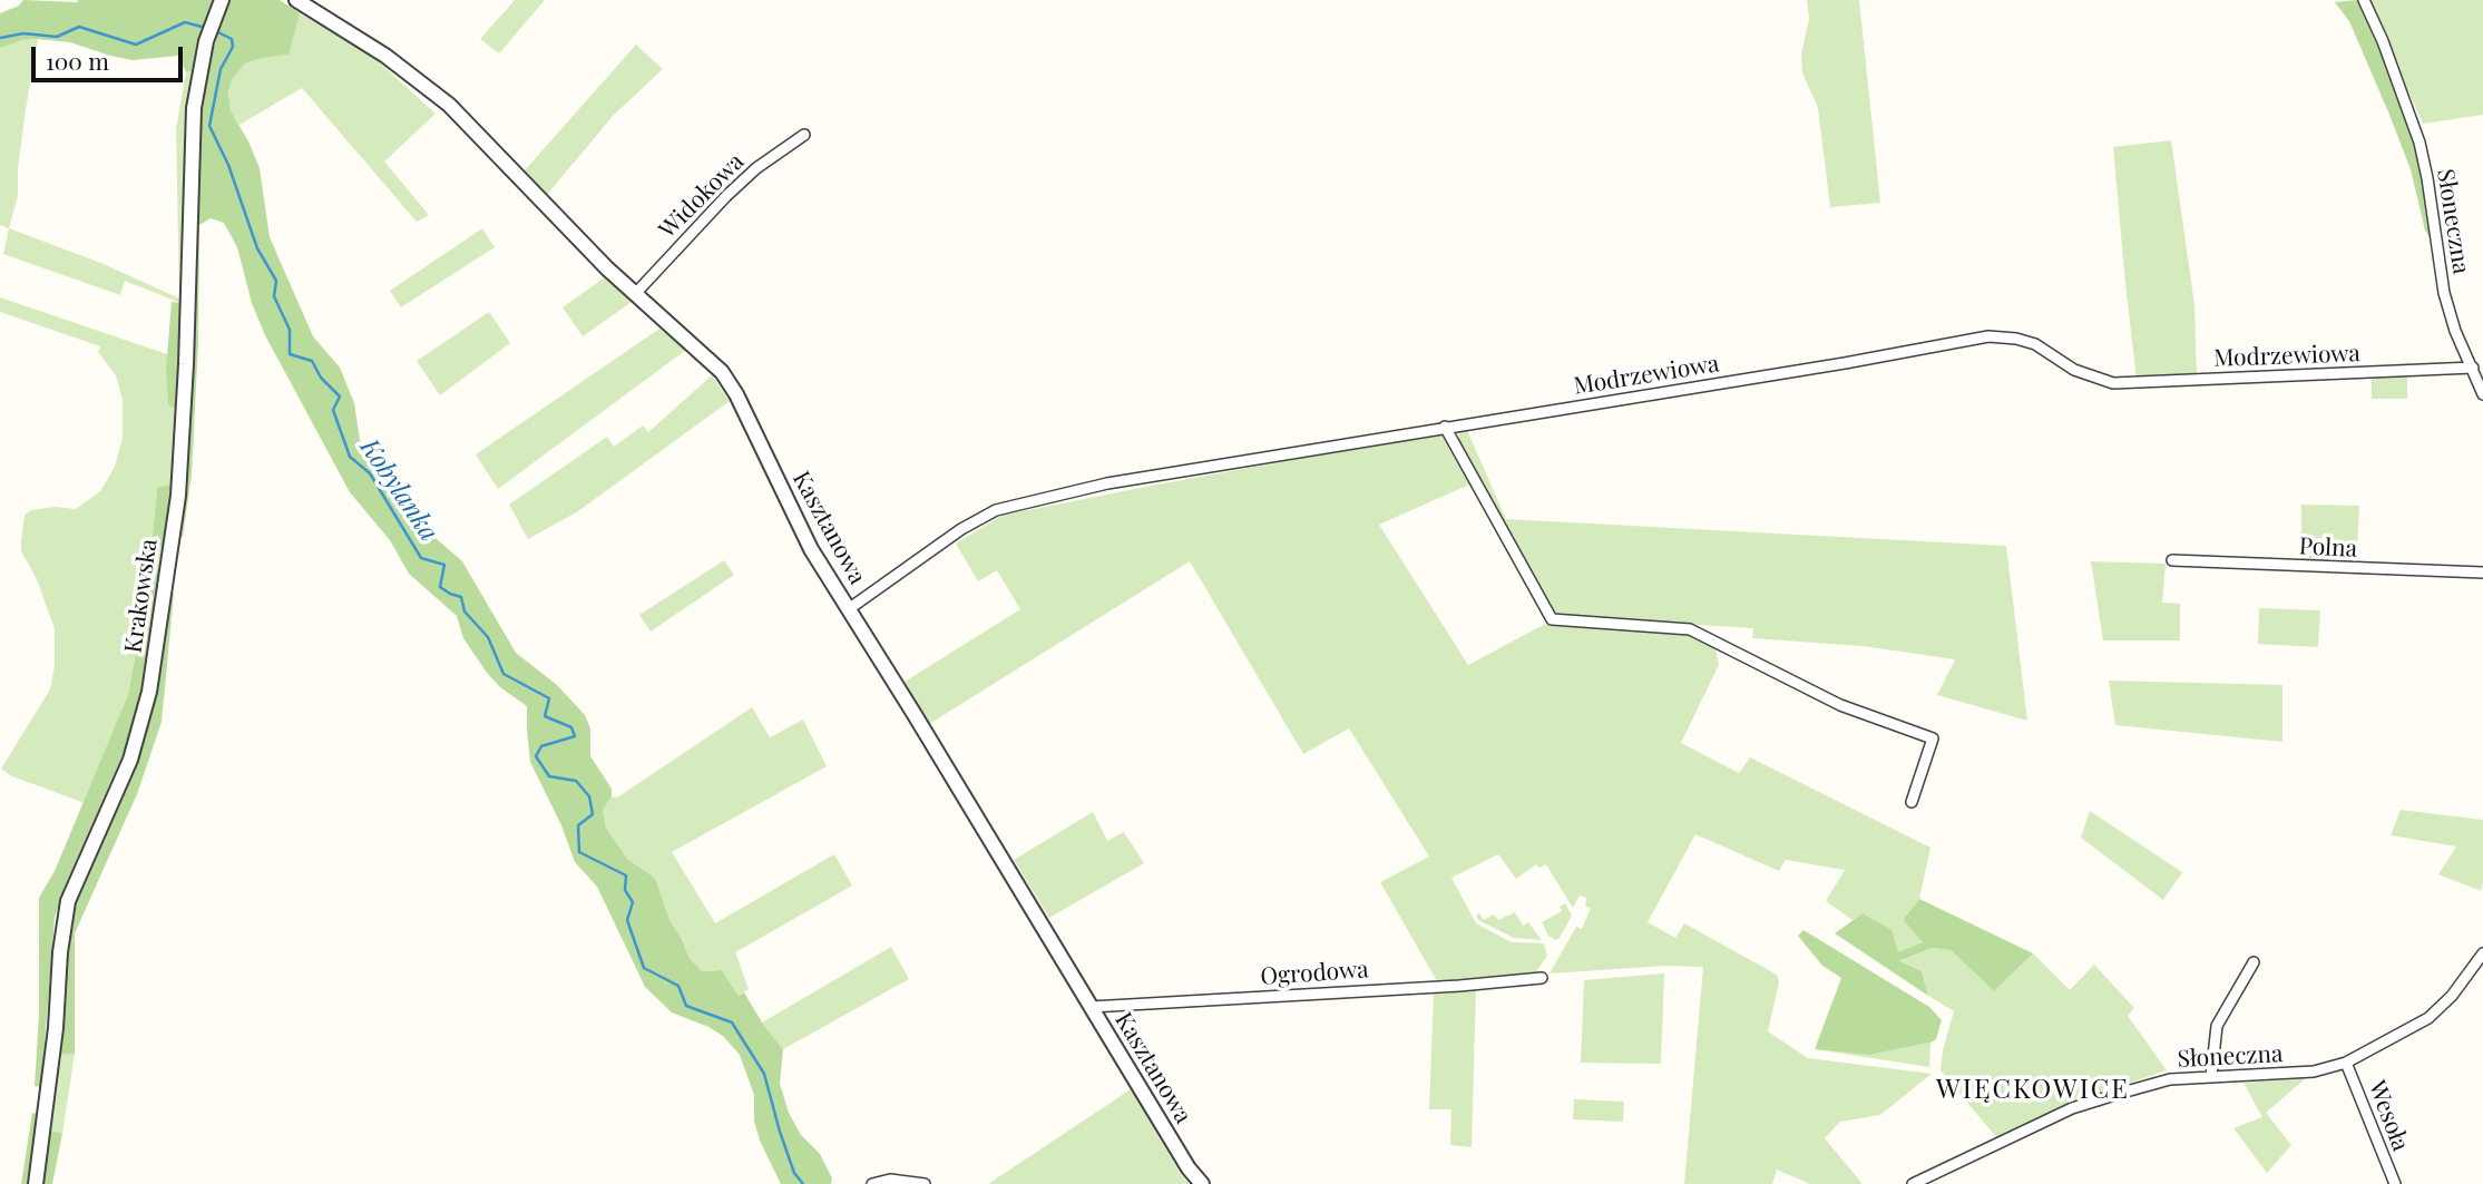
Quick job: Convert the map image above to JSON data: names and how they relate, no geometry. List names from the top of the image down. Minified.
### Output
{"streets":{"street":["Widokowa","Słoneczna","Modrzewiowa","Kasztanowa","Polna","Krakowska","Ogrodowa","Wesoła"]},"crossings":[["Widokowa","Kasztanowa"],["Słoneczna","Modrzewiowa"],["Słoneczna","Wesoła"],["Modrzewiowa","Kasztanowa"],["Kasztanowa","Ogrodowa"]],"districts":["WIĘCKOWICE"],"water":["Kobylanka"],"scale_bar":"100 m"}
